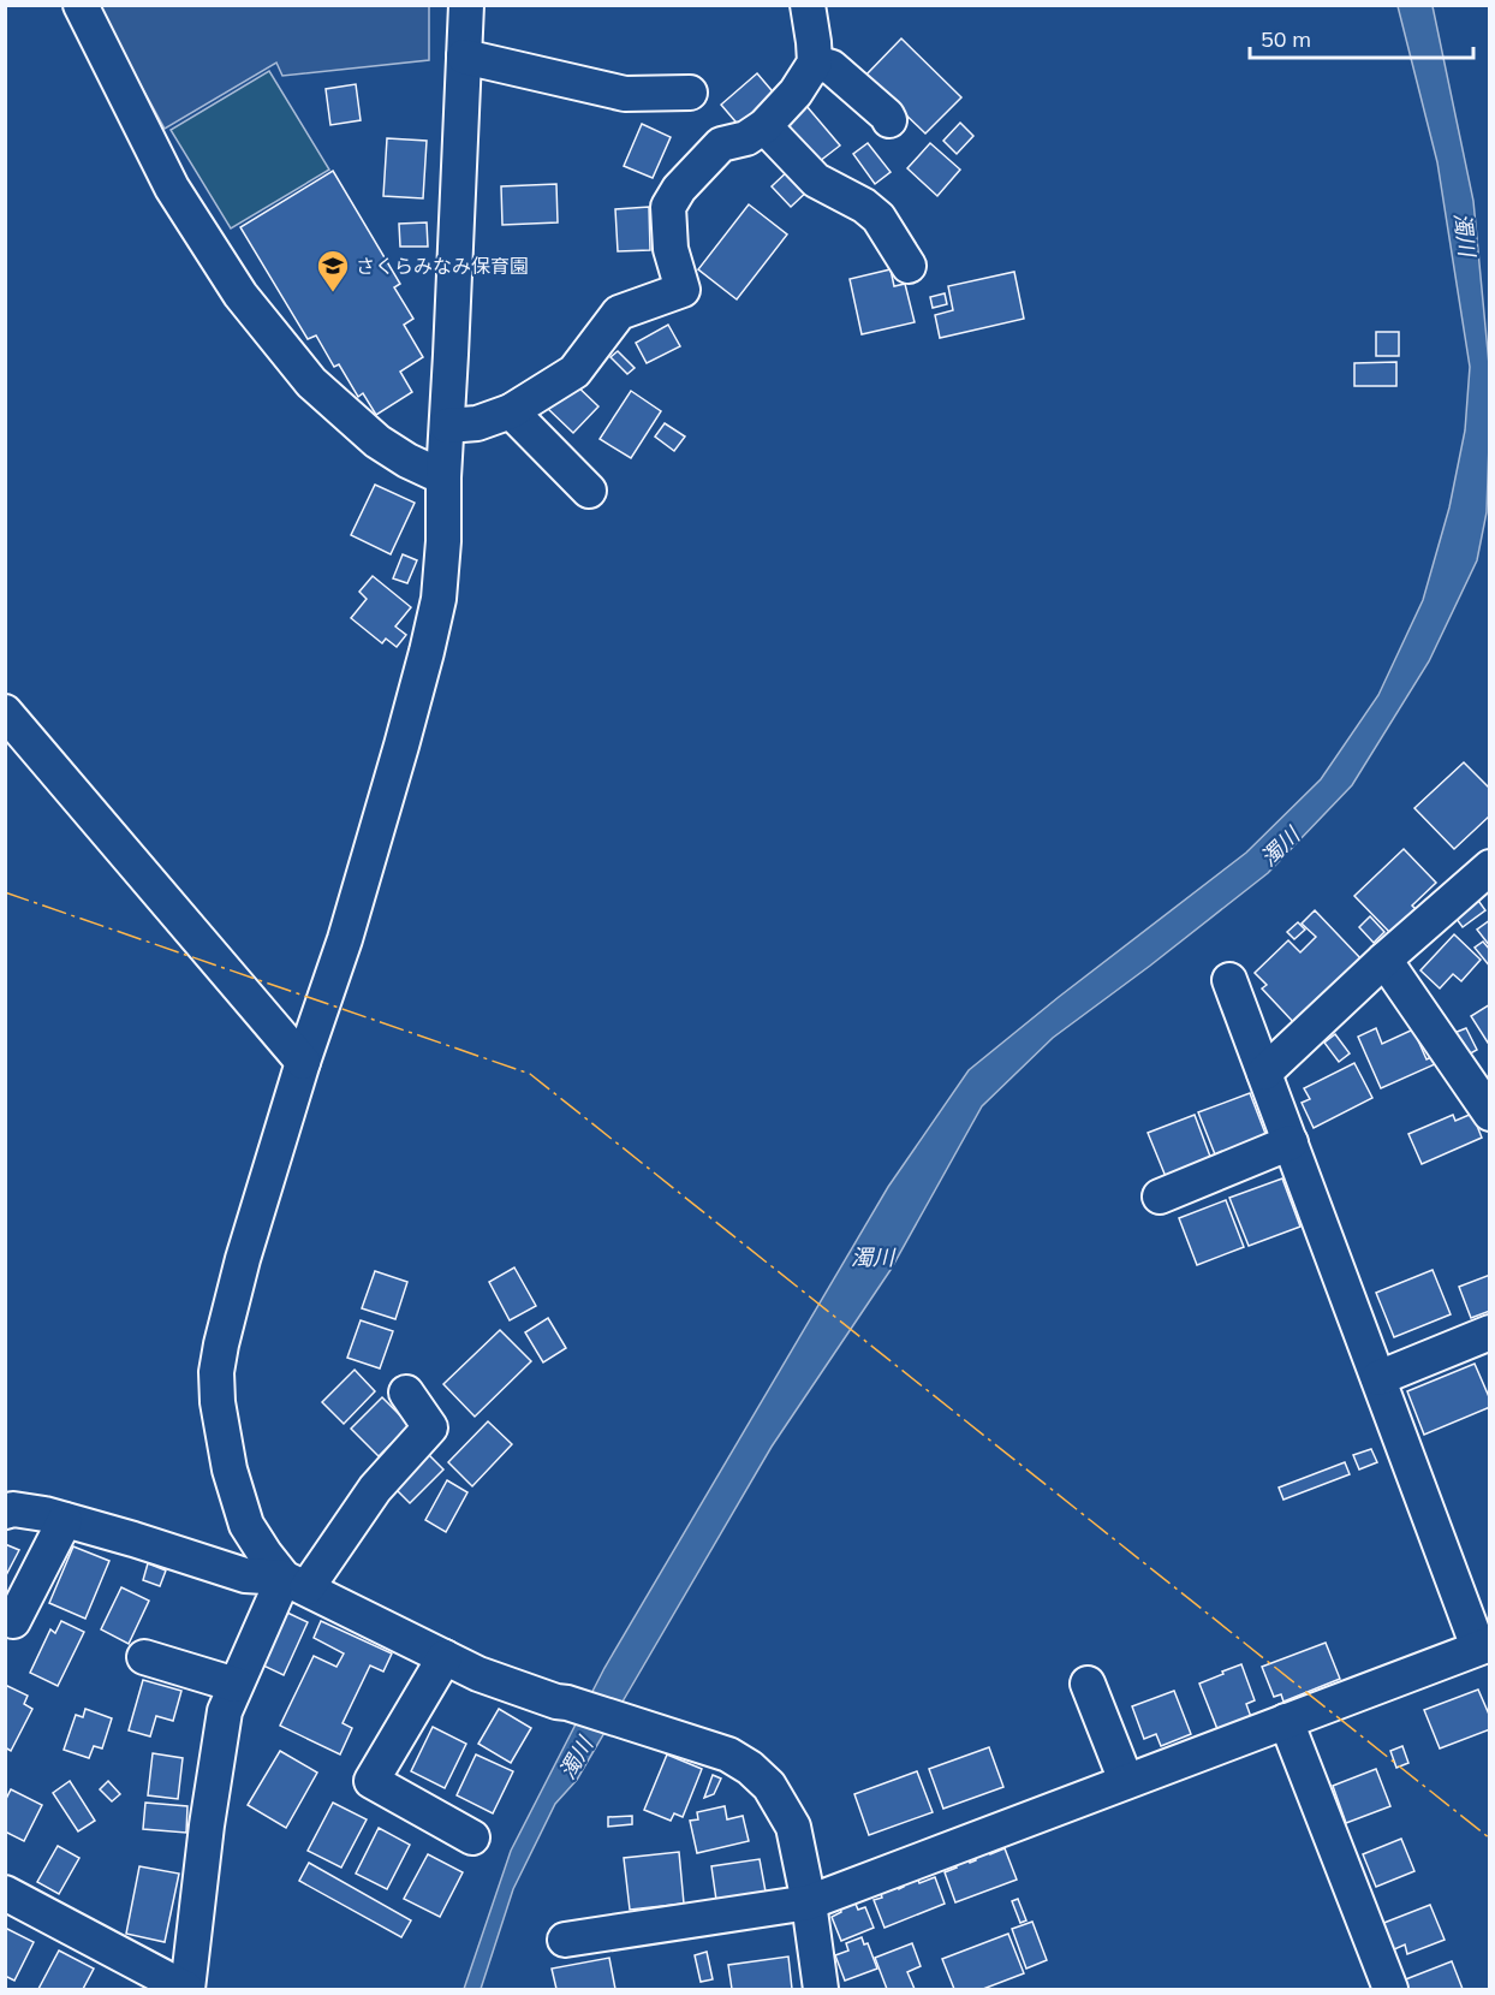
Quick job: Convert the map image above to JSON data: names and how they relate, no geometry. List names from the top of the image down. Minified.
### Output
{"water":["濁川"],"places":{"school or university":["さくらみなみ保育園"]},"scale_bar":"50 m"}
